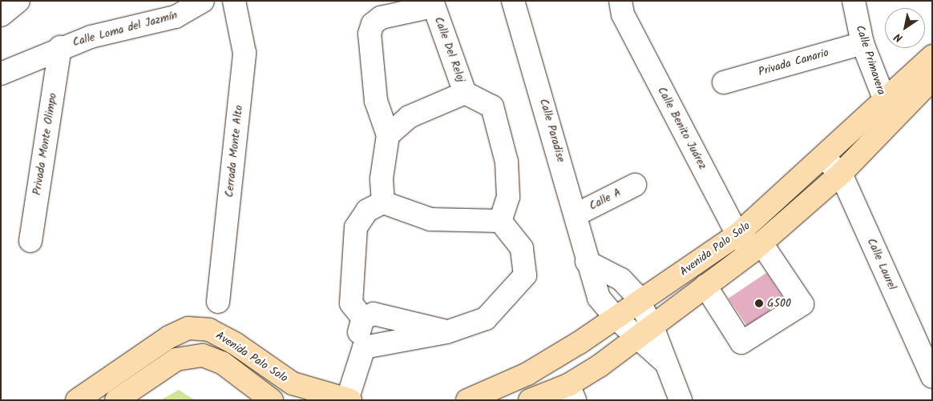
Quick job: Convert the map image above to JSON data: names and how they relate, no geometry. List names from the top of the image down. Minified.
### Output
{"streets":{"main road":["Avenida Palo Solo"],"street":["Calle Loma del Jazmín","Calle Del Reloj","Calle Primavera","Privada Canario","Calle Benito Juárez","Calle Paradise","Privada Monte Olimpo","Cerrada Monte Alto","Calle A","Calle Laurel"]},"crossings":[["Calle Loma del Jazmín","Privada Monte Olimpo"],["Calle Primavera","Privada Canario"],["Calle Primavera","Avenida Palo Solo"],["Calle Benito Juárez","Avenida Palo Solo"],["Calle Paradise","Calle A"],["Calle Paradise","Avenida Palo Solo"],["Avenida Palo Solo","Calle Laurel"]],"places":["G500"],"north":"bottom left"}
